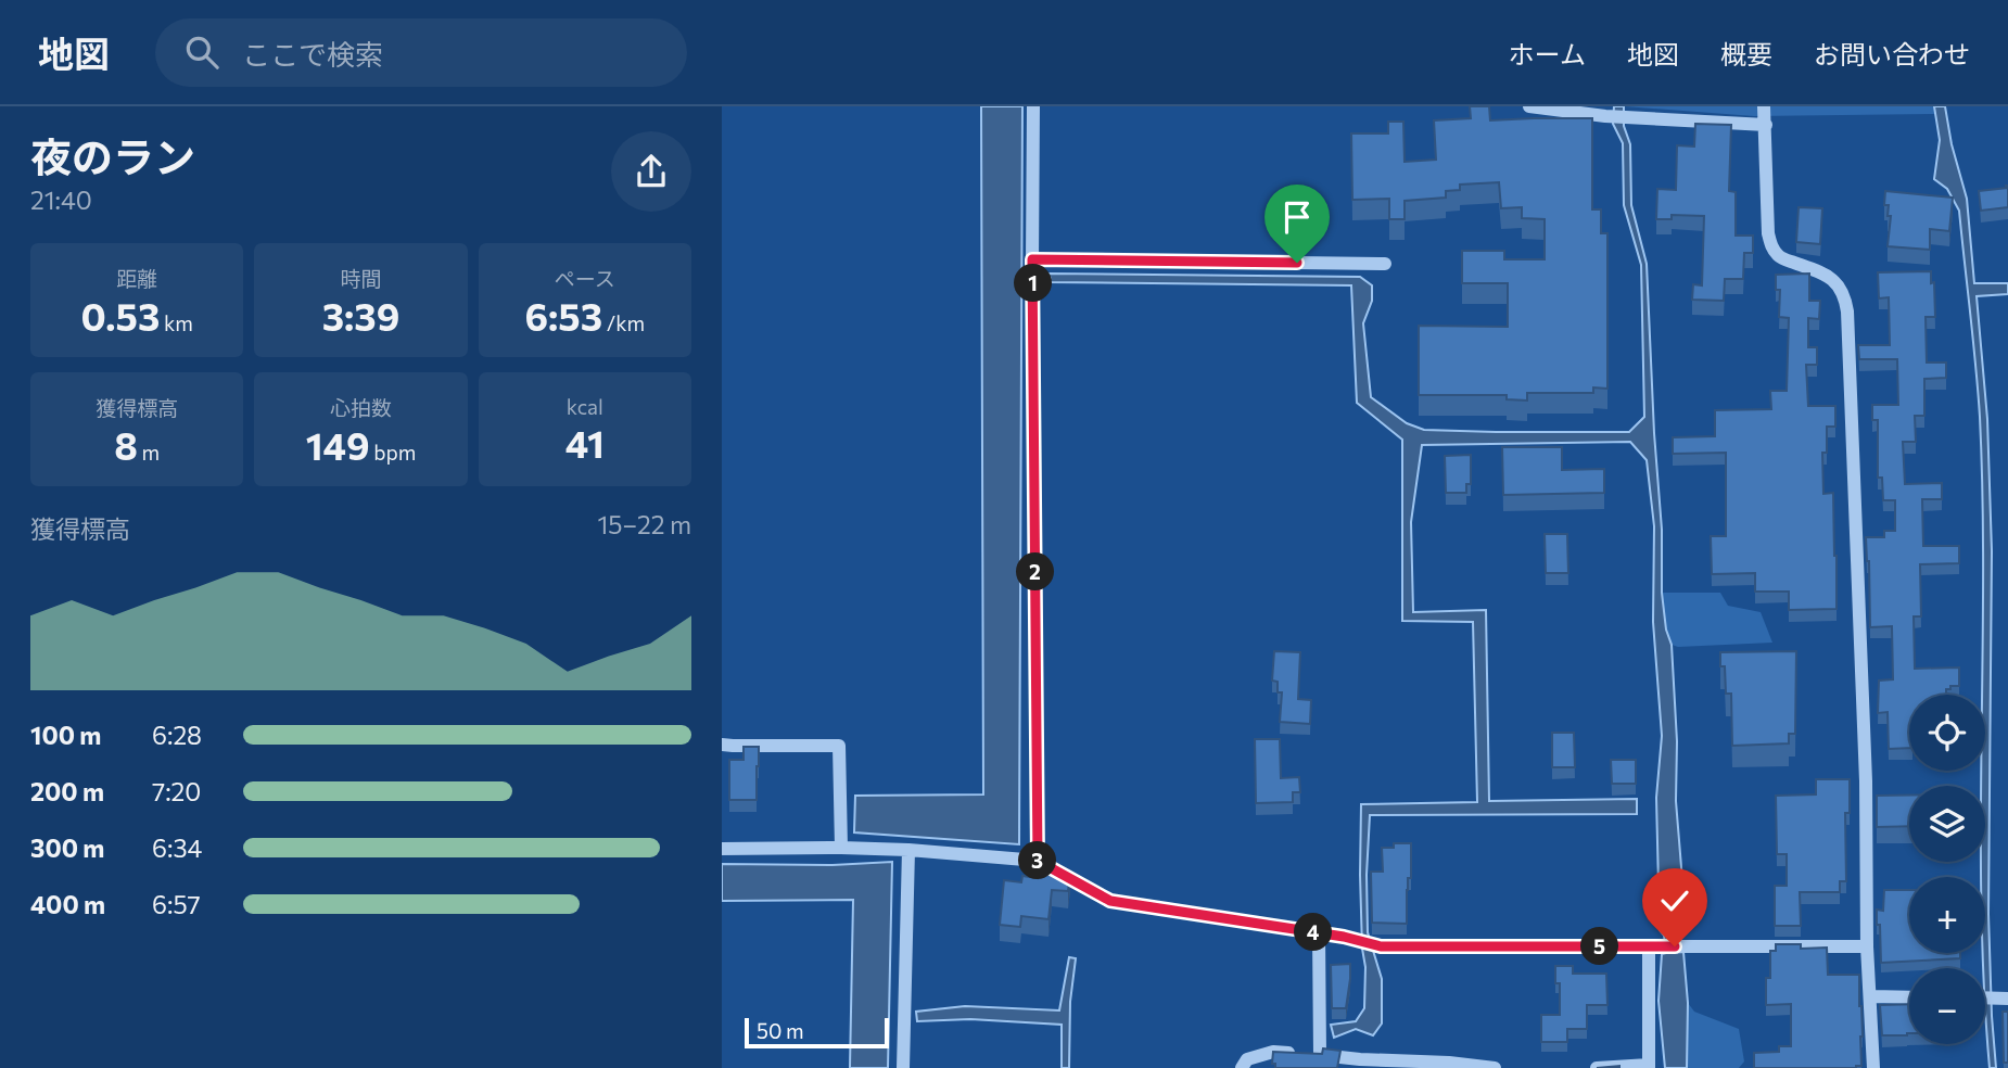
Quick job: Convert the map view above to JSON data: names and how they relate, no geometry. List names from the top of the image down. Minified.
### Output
{"scale_bar":"50 m","page":{"header":"地図","search":"ここで検索","nav":["ホーム","地図","概要","お問い合わせ"],"heading":["夜のラン","21:40"],"stats":[["距離","0.53 km"],["時間","3:39"],["ペース","6:53 /km"],["獲得標高","8 m"],["心拍数","149 bpm"],["kcal","41"]],"pins":["1","2","3","4","5"],"chart":["獲得標高","15–22 m"],"map_buttons":["+","−"],"list":[{"name":"100 m","note":"6:28"},{"name":"200 m","note":"7:20"},{"name":"300 m","note":"6:34"},{"name":"400 m","note":"6:57"}],"scale":"50 m"}}
